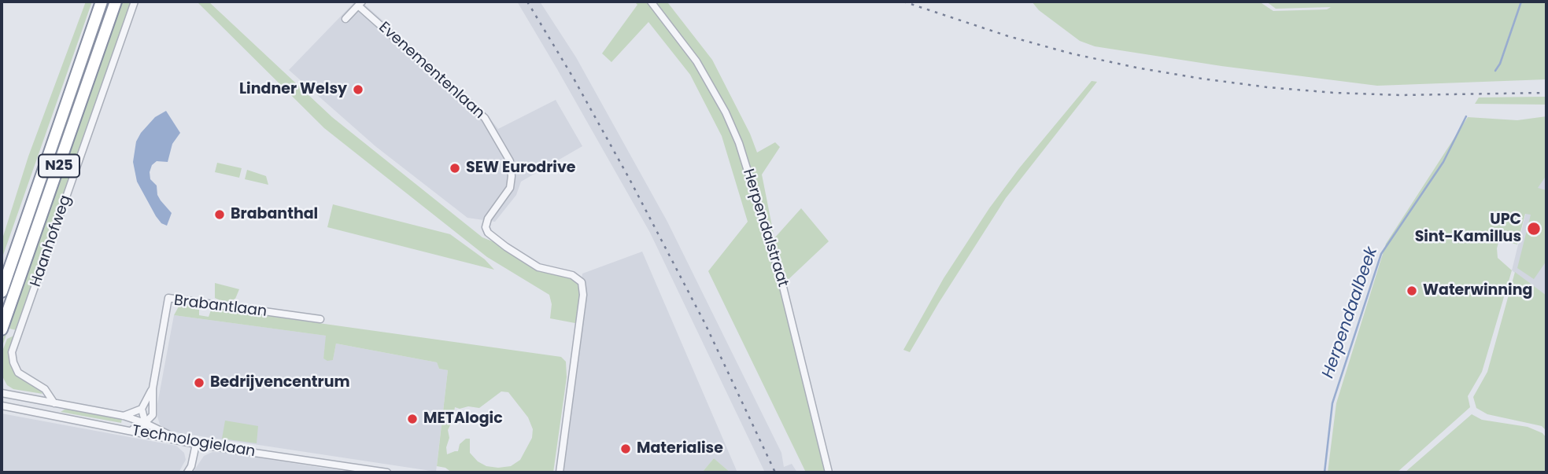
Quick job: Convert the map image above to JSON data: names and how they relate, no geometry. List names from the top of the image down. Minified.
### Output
{"streets":{"highway":["N25"],"street":["Evenementenlaan","Herpendalstraat","Haanhofweg","Brabantlaan","Technologielaan"]},"crossings":[["Brabantlaan","Technologielaan"]],"water":["Herpendaalbeek"],"places":["Lindner Welsy","SEW Eurodrive","Brabanthal","UPC Sint-Kamillus","Waterwinning","Bedrijvencentrum","METAlogic","Materialise"]}
